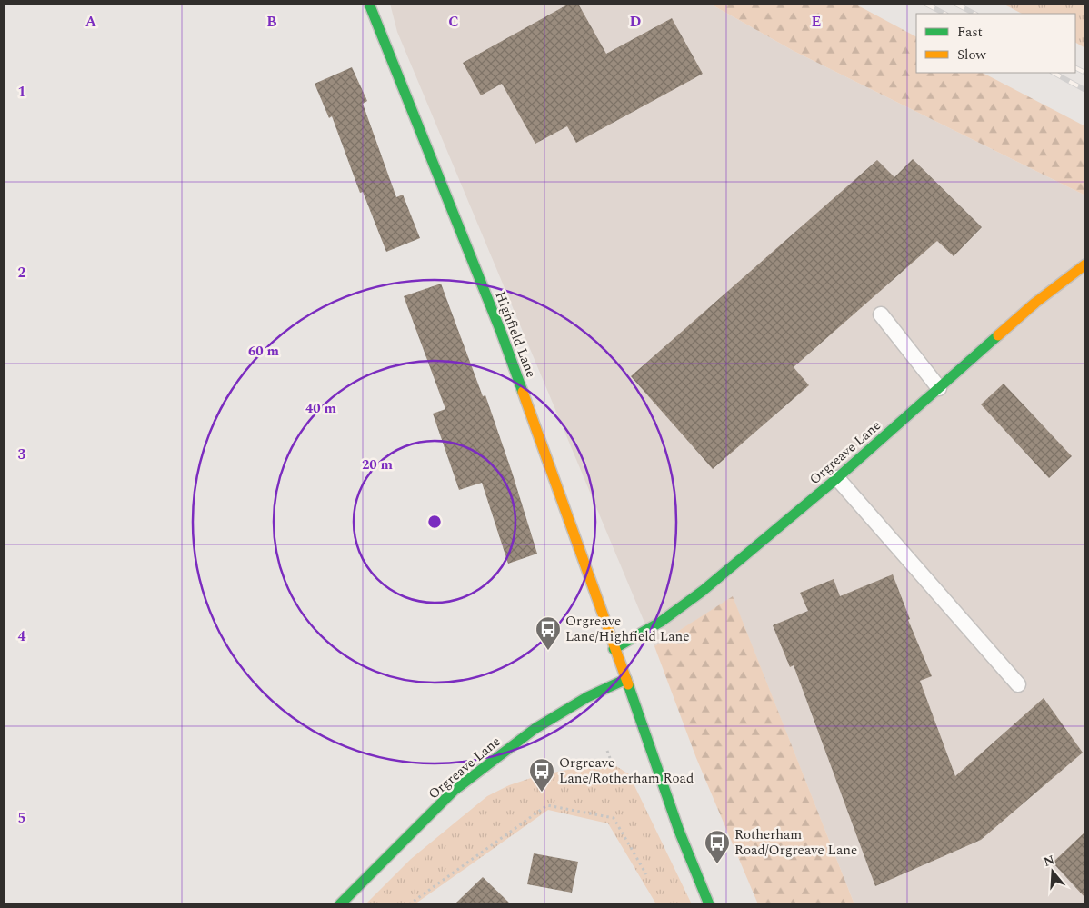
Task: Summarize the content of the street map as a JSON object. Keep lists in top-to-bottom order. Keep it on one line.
{"streets":{"main road":["Highfield Lane","Orgreave Lane"]},"crossings":[["Highfield Lane","Orgreave Lane"]],"places":{"bus stop":["Orgreave Lane/Highfield Lane","Orgreave Lane/Rotherham Road","Rotherham Road/Orgreave Lane"]},"legend":["Fast","Slow"],"north":"top","grid":{"columns":["A","B","C","D","E"],"rows":["1","2","3","4","5"]},"rings":["60 m","40 m","20 m"]}
